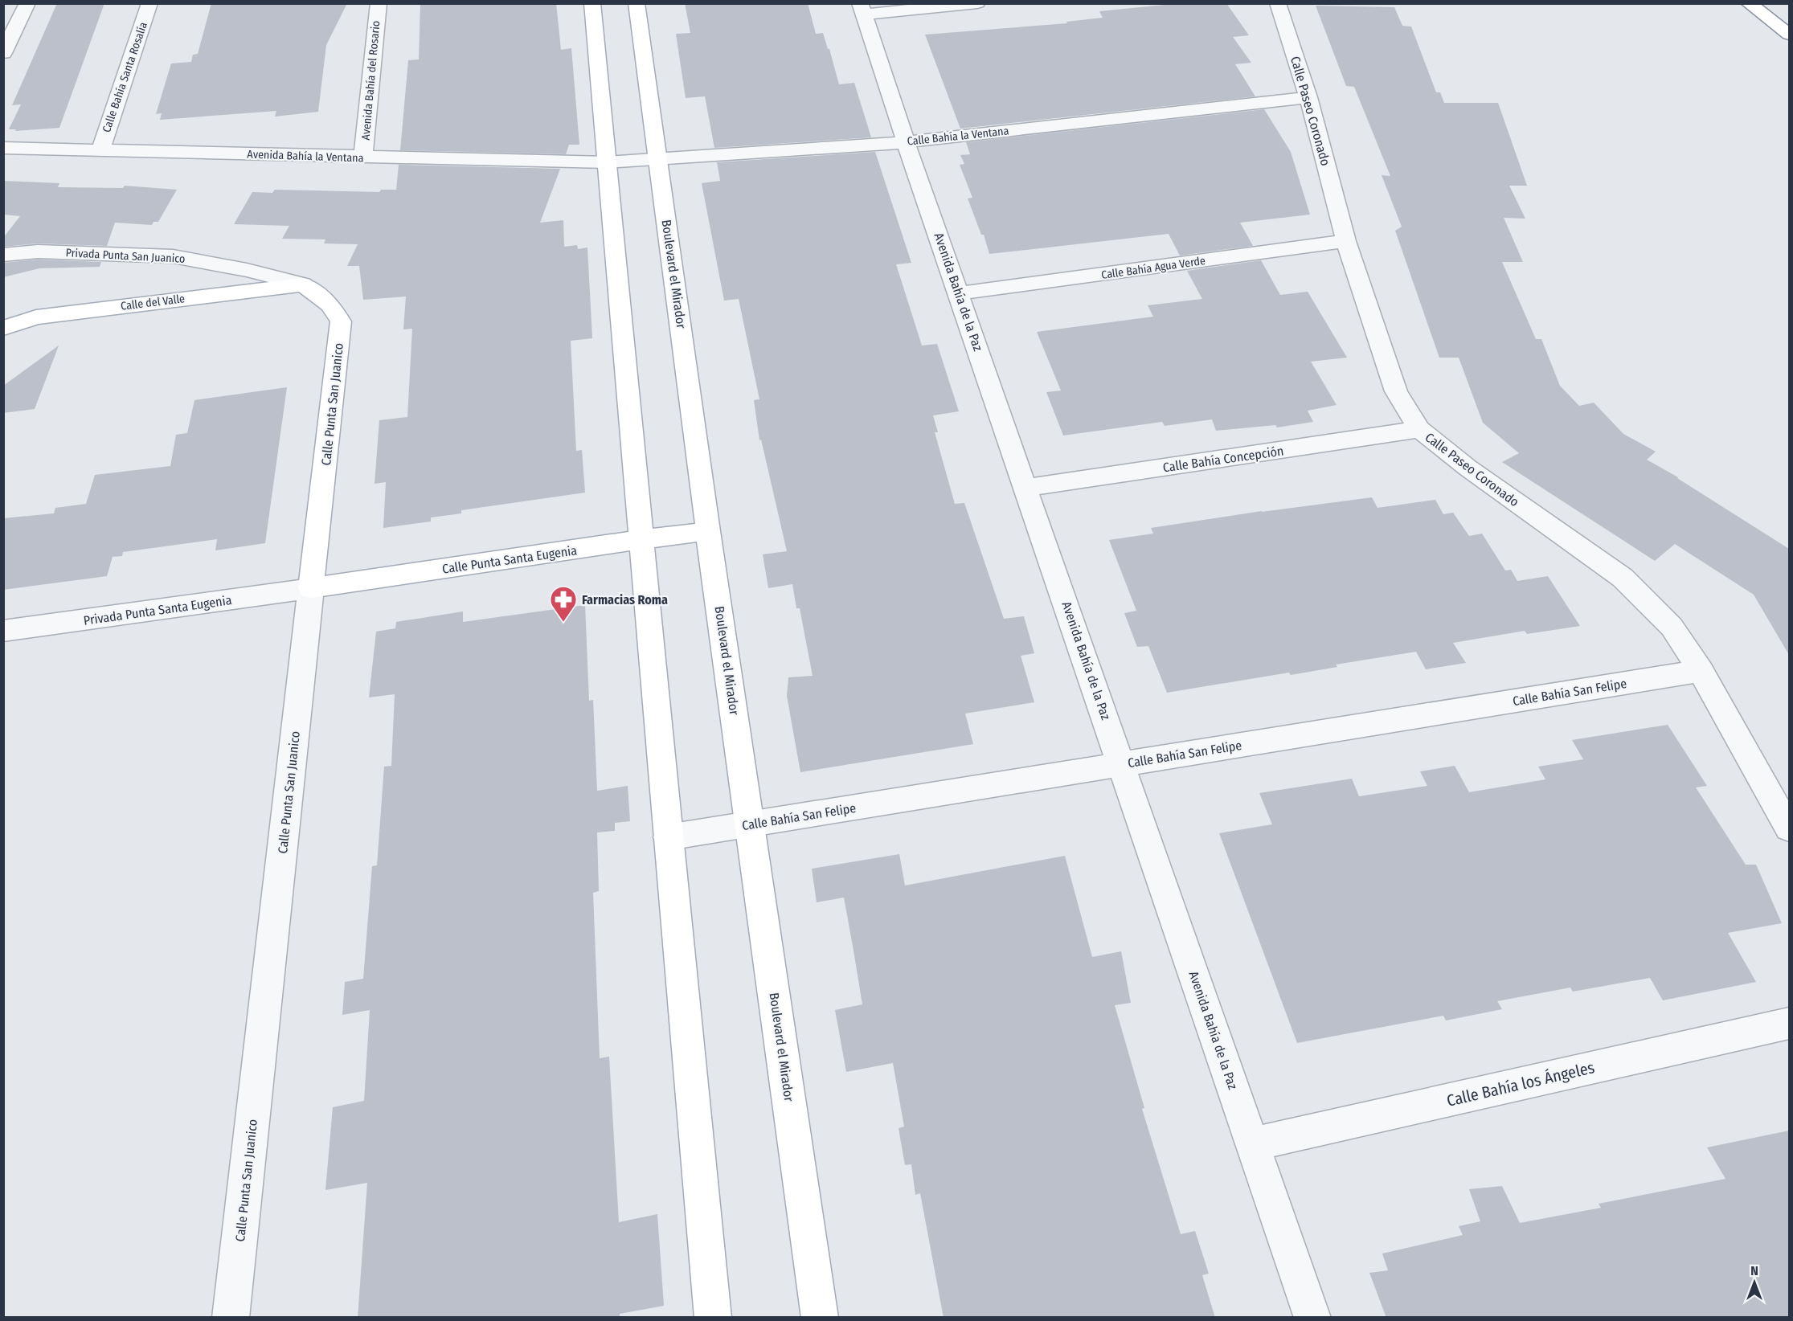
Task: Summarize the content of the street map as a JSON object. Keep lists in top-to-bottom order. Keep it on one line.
{"streets":{"main road":["Boulevard el Mirador","Calle del Valle","Calle Punta San Juanico","Calle Punta Santa Eugenia"],"street":["Calle Bahía Santa Rosalía","Avenida Bahía del Rosario","Calle Paseo Coronado","Calle Bahía la Ventana","Avenida Bahía la Ventana","Privada Punta San Juanico","Calle Bahía Agua Verde","Avenida Bahía de la Paz","Calle Bahía Concepción","Privada Punta Santa Eugenia","Calle Bahía San Felipe","Calle Bahía los Ángeles"]},"crossings":[["Calle Bahía Santa Rosalía","Avenida Bahía la Ventana"],["Avenida Bahía del Rosario","Avenida Bahía la Ventana"],["Calle Paseo Coronado","Calle Bahía la Ventana"],["Calle Paseo Coronado","Calle Bahía Agua Verde"],["Calle Paseo Coronado","Calle Bahía Concepción"],["Calle Paseo Coronado","Calle Bahía San Felipe"],["Calle Bahía la Ventana","Avenida Bahía la Ventana"],["Calle Bahía la Ventana","Boulevard el Mirador"],["Calle Bahía la Ventana","Avenida Bahía de la Paz"],["Privada Punta San Juanico","Calle del Valle"],["Privada Punta San Juanico","Calle Punta San Juanico"],["Calle Bahía Agua Verde","Avenida Bahía de la Paz"],["Boulevard el Mirador","Calle Punta Santa Eugenia"],["Boulevard el Mirador","Calle Bahía San Felipe"],["Avenida Bahía de la Paz","Calle Bahía Concepción"],["Avenida Bahía de la Paz","Calle Bahía San Felipe"],["Avenida Bahía de la Paz","Calle Bahía los Ángeles"],["Calle del Valle","Calle Punta San Juanico"],["Calle Punta San Juanico","Calle Punta Santa Eugenia"],["Calle Punta San Juanico","Privada Punta Santa Eugenia"],["Calle Punta Santa Eugenia","Privada Punta Santa Eugenia"]],"places":{"pharmacy":["Farmacias Roma"]},"north":"top"}
